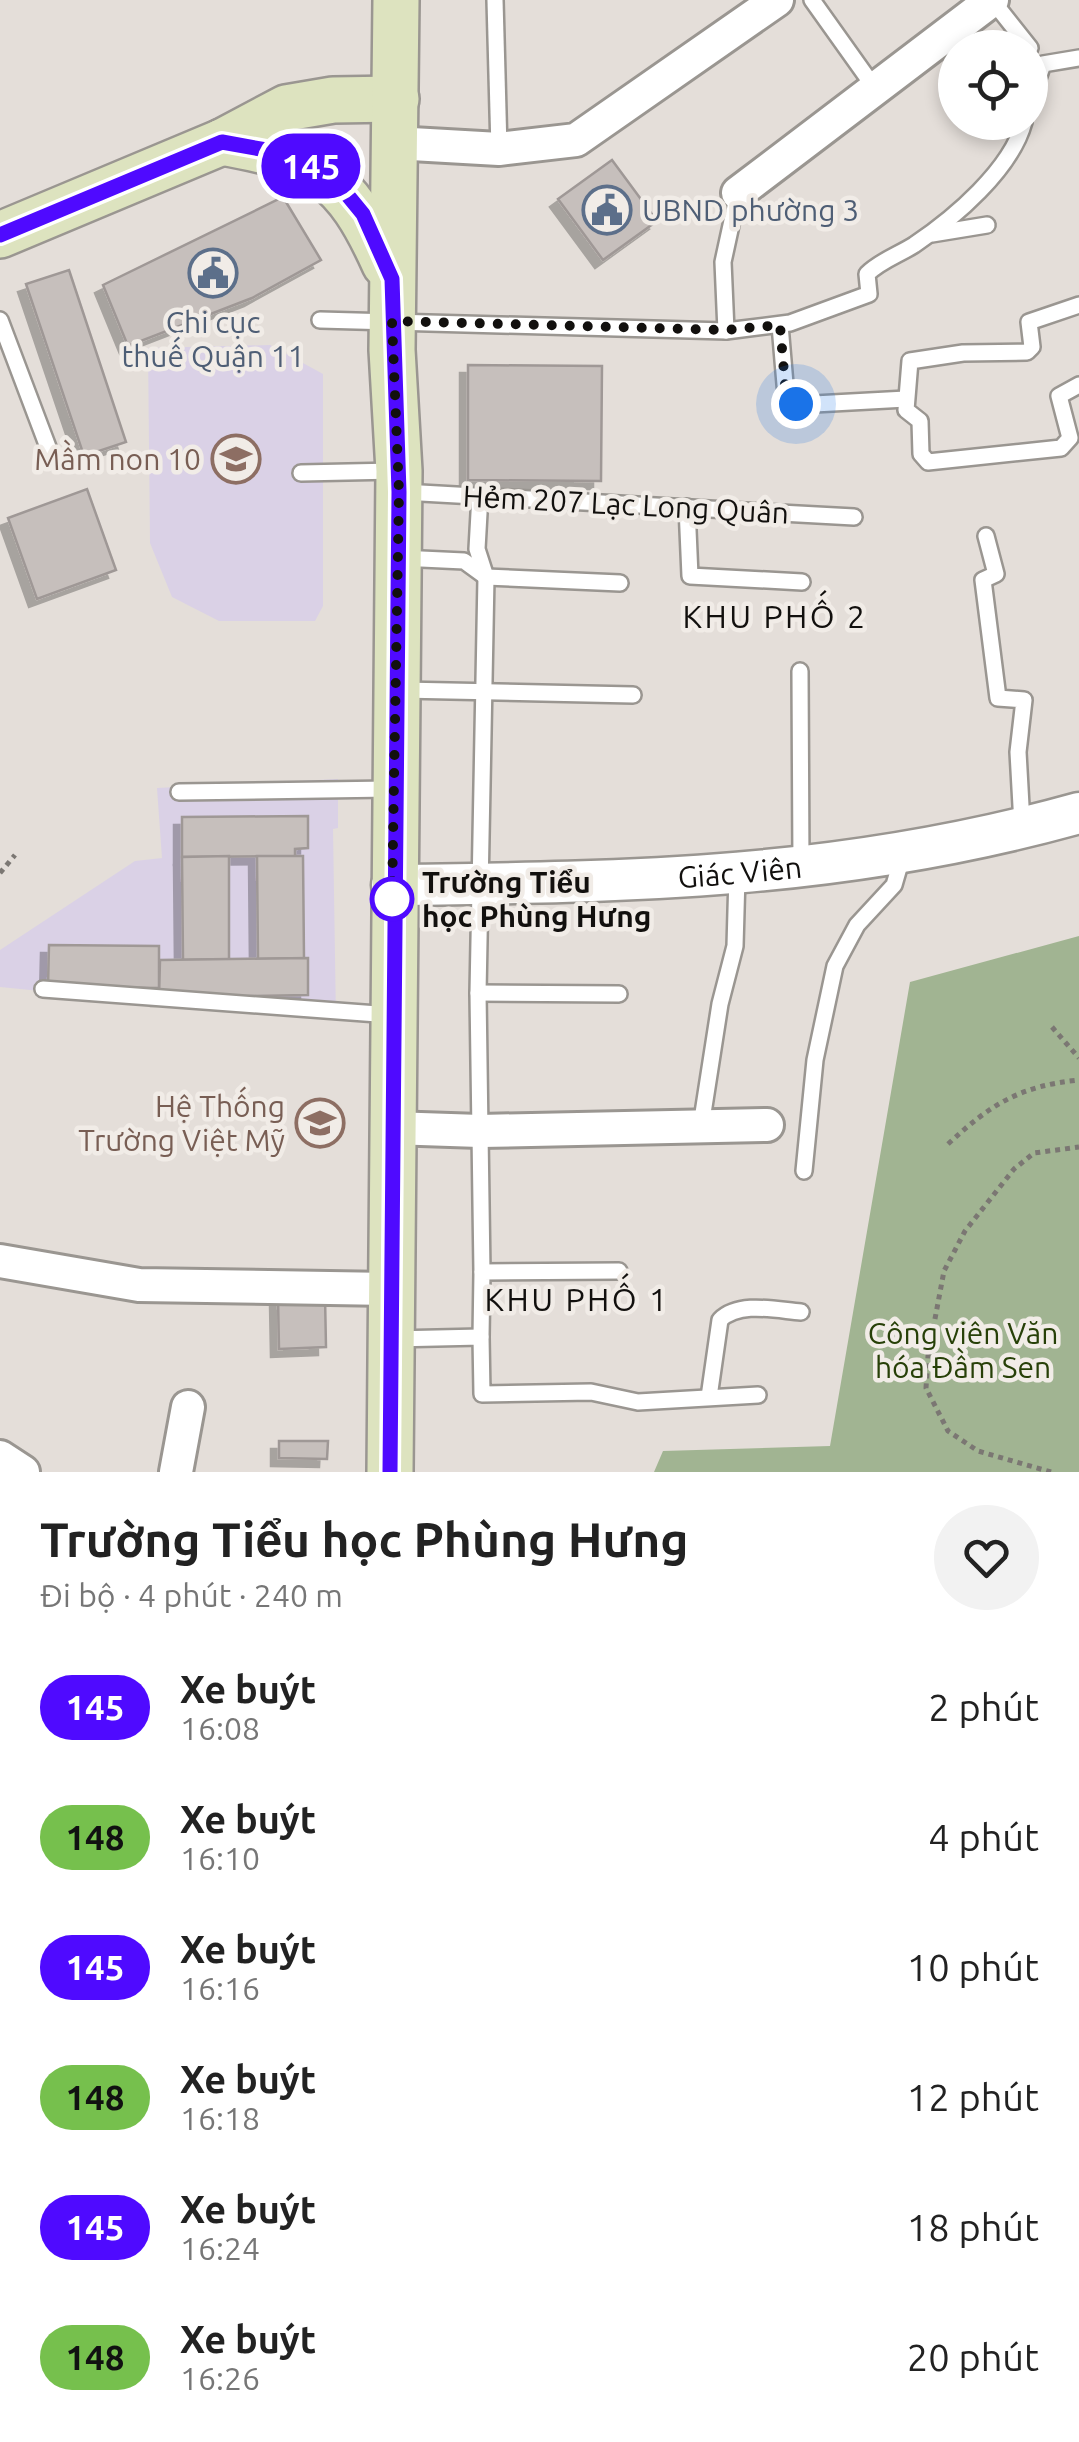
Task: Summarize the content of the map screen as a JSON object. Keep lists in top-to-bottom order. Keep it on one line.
{"streets":{"street":["Giác Viên"],"lane":["Hẻm 207 Lạc Long Quân"]},"districts":["KHU PHỐ 2","KHU PHỐ 1"],"parks":["Công viên Văn hóa Đầm Sen"],"places":{"public building":["UBND phường 3","Chi cục thuế Quận 11"],"school or university":["Mầm non 10","Hệ Thống Trường Việt Mỹ"],"other":["Trường Tiểu học Phùng Hưng"]},"lines":["bus line 145"],"page":{"on_map":"145","heading":["Trường Tiểu học Phùng Hưng","Đi bộ · 4 phút · 240 m"],"list":[{"mark":"145","name":"Xe buýt","note":"16:08","value":"2 phút"},{"mark":"148","name":"Xe buýt","note":"16:10","value":"4 phút"},{"mark":"145","name":"Xe buýt","note":"16:16","value":"10 phút"},{"mark":"148","name":"Xe buýt","note":"16:18","value":"12 phút"},{"mark":"145","name":"Xe buýt","note":"16:24","value":"18 phút"},{"mark":"148","name":"Xe buýt","note":"16:26","value":"20 phút"}]}}
